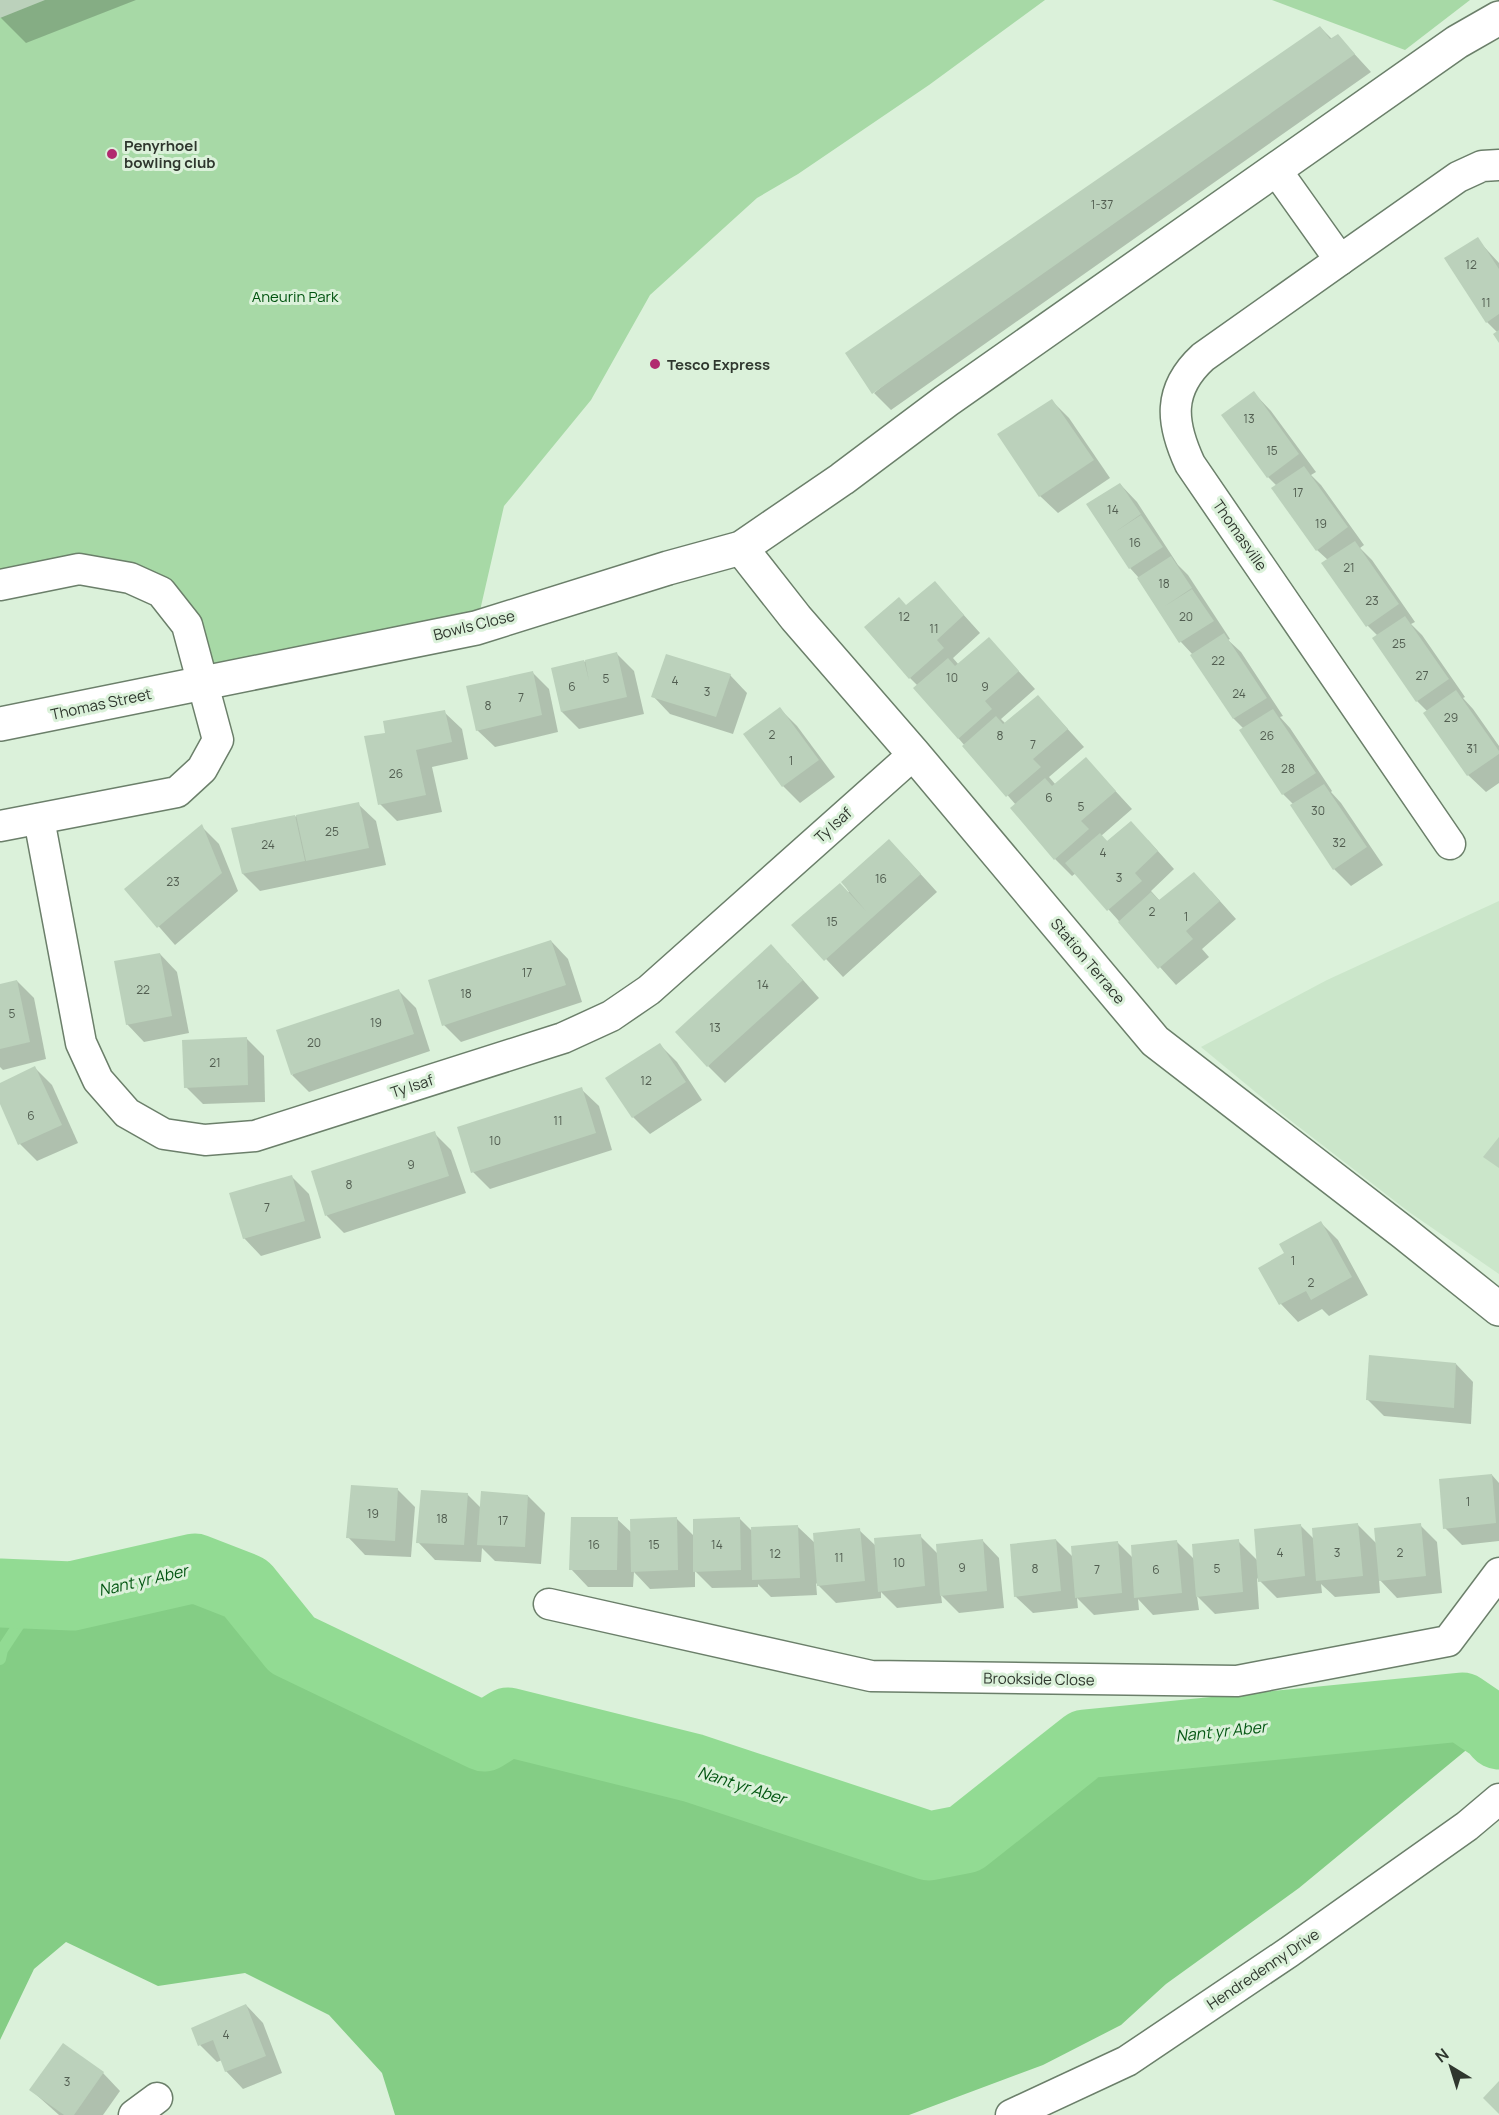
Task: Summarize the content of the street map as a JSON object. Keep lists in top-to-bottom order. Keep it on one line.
{"streets":{"main road":["Bowls Close","Thomas Street","Station Terrace"],"street":["Thomasville","Ty Isaf","Brookside Close","Hendredenny Drive"]},"crossings":[["Bowls Close","Thomas Street"],["Bowls Close","Station Terrace"],["Ty Isaf","Station Terrace"]],"water":["Nant yr Aber"],"parks":["Aneurin Park"],"places":["Penyrhoel bowling club","Tesco Express"],"house_numbers":["1-37","12","11","13","15","17","14","19","16","21","18","23","12","20","11","25","22","27","10","5","4","6","9","3","24","7","8","29","2","8","26","7","31","1","28","26","6","5","30","25","32","24","4","3","16","23","2","1","15","17","14","22","18","5","19","13","20","21","12","6","11","10","9","8","7","1","2","1","19","18","17","16","15","14","4","3","2","12","11","10","9","8","5","7","6","4","3"],"north":"top left"}
